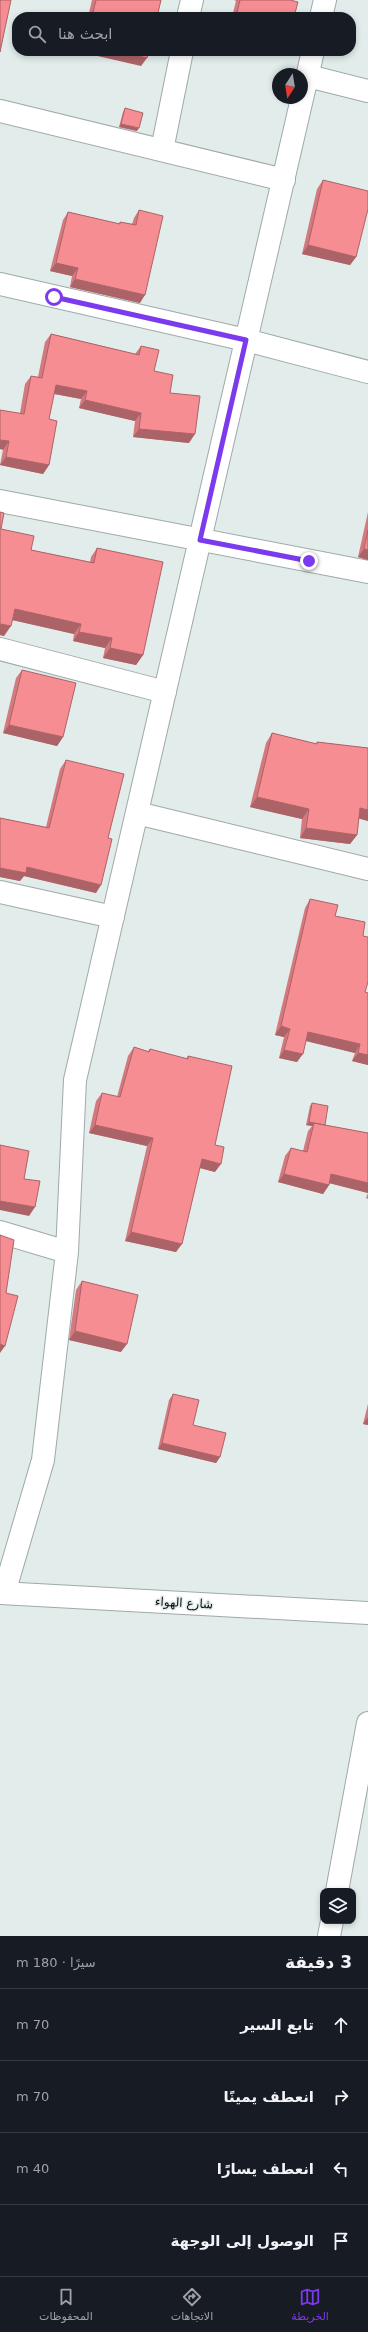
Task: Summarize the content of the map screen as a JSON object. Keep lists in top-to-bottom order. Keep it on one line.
{"streets":{"street":["شارع الهواء"]},"north":"bottom","page":{"search":"ابحث هنا","heading":["3 دقيقة","سيرًا · 180 m"],"list":[["تابع السير","70 m"],["انعطف يمينًا","70 m"],["انعطف يسارًا","40 m"],"الوصول إلى الوجهة"],"nav":["الخريطة","الاتجاهات","المحفوظات"]}}
